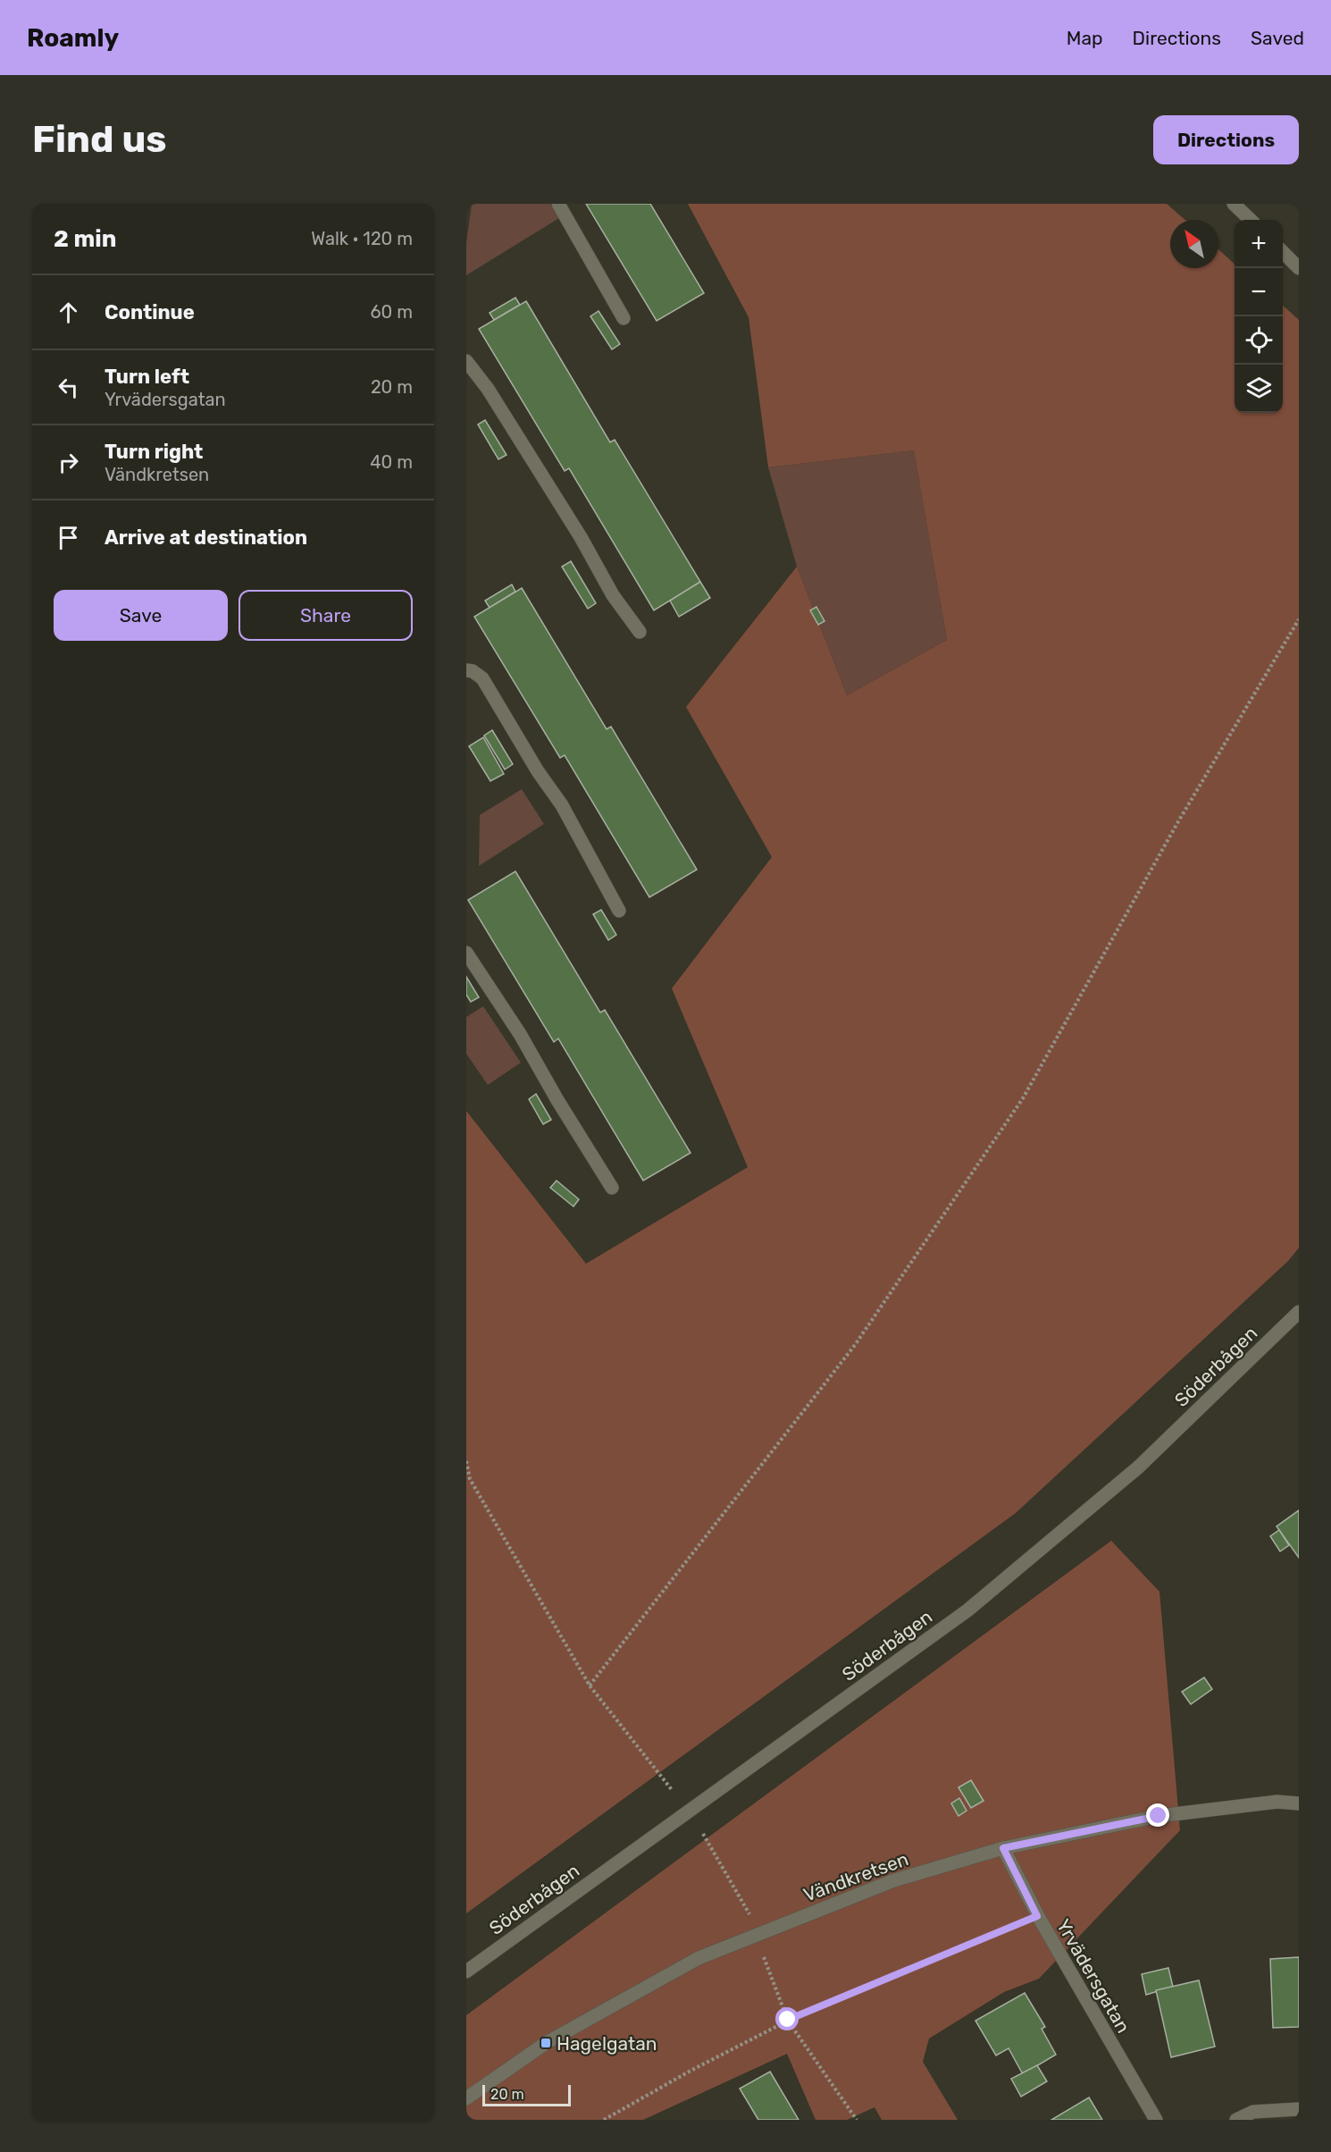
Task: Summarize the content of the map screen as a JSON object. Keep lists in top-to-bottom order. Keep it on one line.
{"streets":{"street":["Söderbågen","Vändkretsen","Yrvädersgatan"]},"crossings":[["Vändkretsen","Yrvädersgatan"]],"places":{"transit":["Hagelgatan"]},"scale_bar":"20 m","north":"top left","page":{"header":"Roamly","nav":["Map","Directions","Saved"],"buttons":["Directions",["Save","Share"]],"title":"Find us","heading":["2 min","Walk · 120 m"],"map_buttons":["+","−"],"list":[["Continue","60 m"],["Turn left","Yrvädersgatan","20 m"],["Turn right","Vändkretsen","40 m"],"Arrive at destination"],"scale":"20 m"}}
